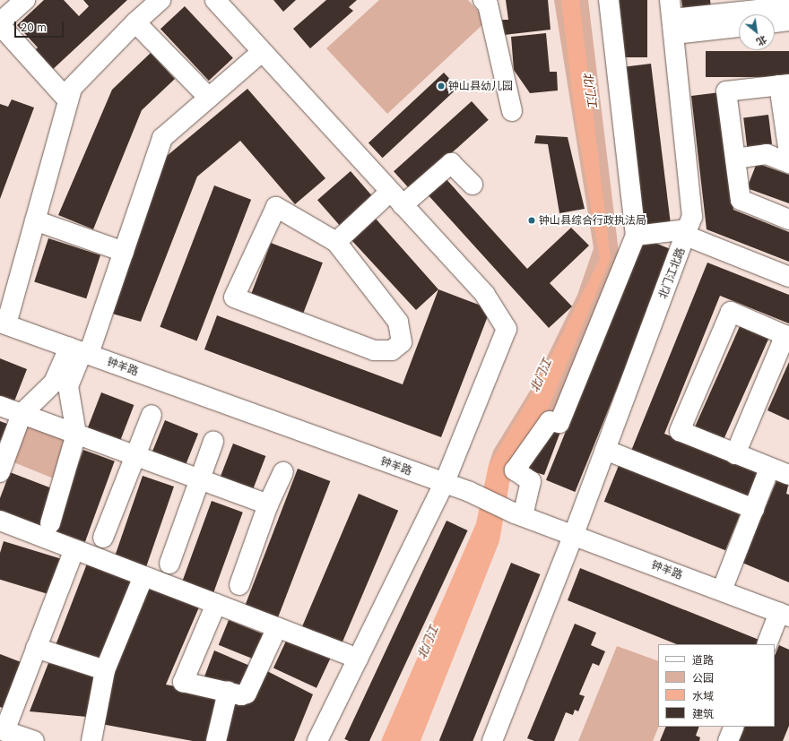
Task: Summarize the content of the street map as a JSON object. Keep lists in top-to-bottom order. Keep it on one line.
{"streets":{"street":["北门江北路","钟羊路"]},"crossings":[["北门江北路","钟羊路"]],"water":["北门江"],"places":["钟山县幼儿园","钟山县综合行政执法局"],"legend":["道路","公园","水域","建筑"],"scale_bar":"20 m","north":"bottom right"}
